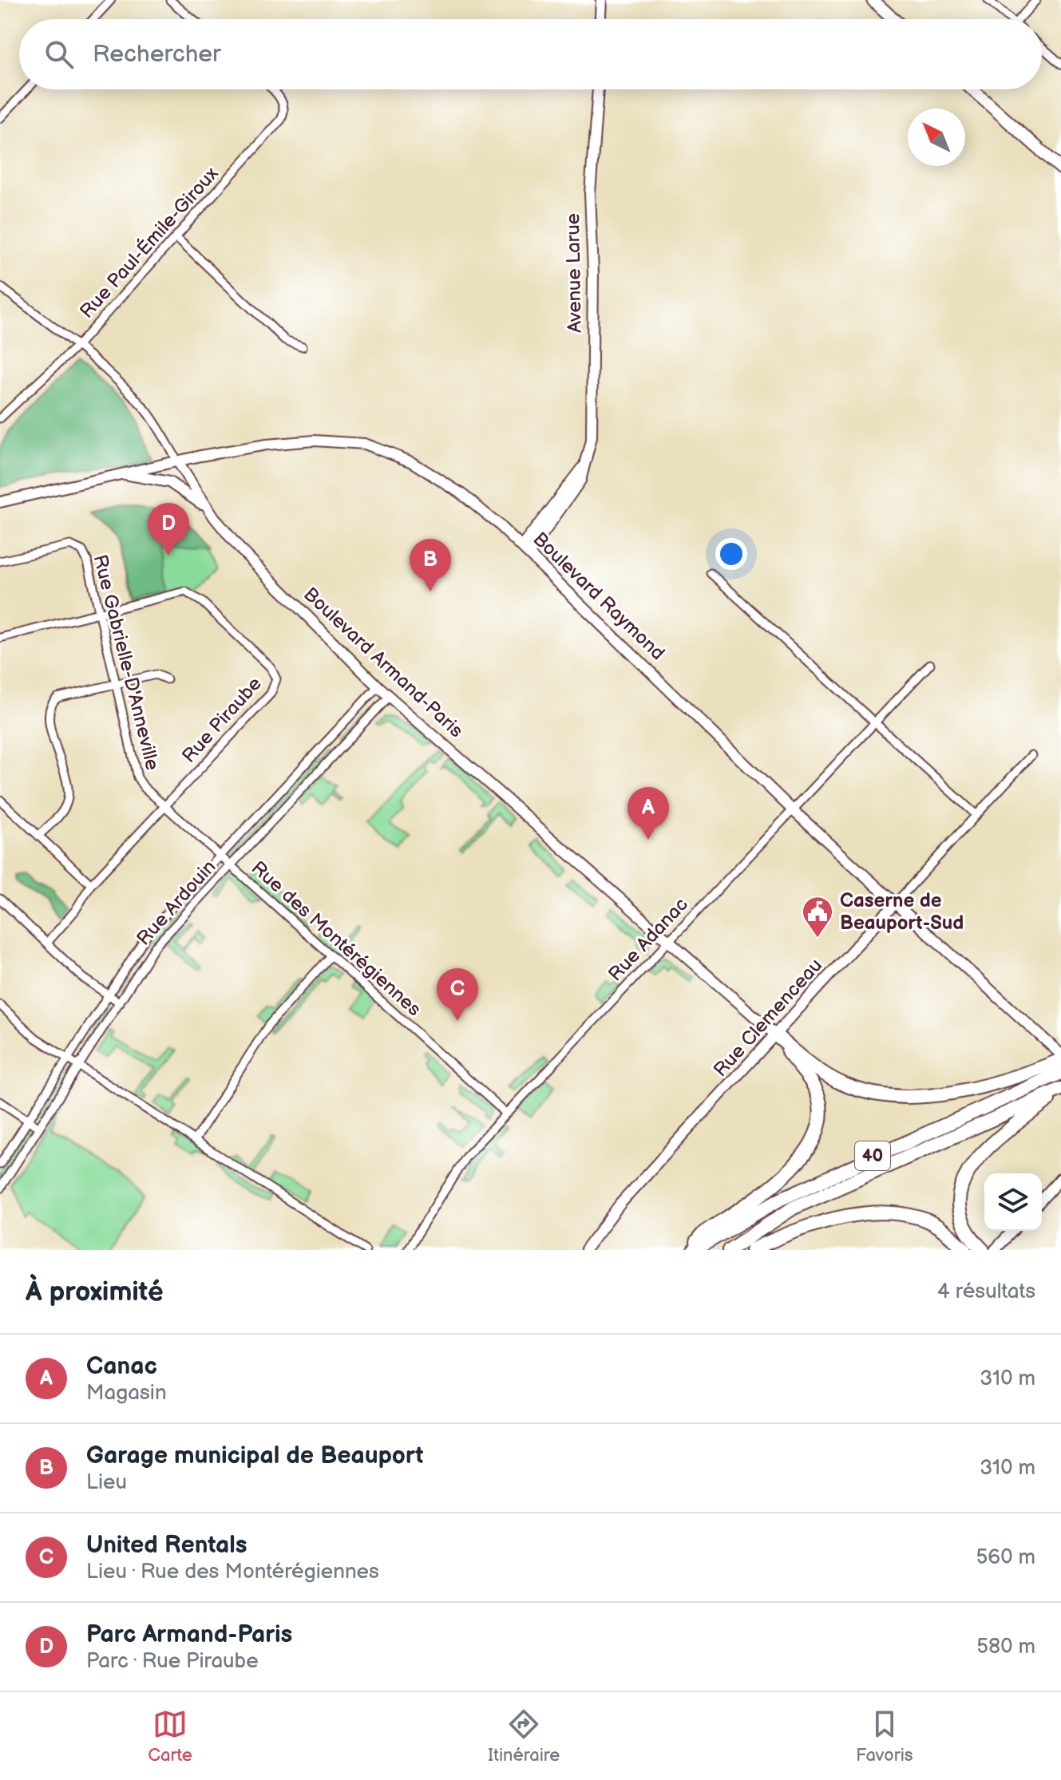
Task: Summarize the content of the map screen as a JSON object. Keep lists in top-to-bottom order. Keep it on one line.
{"streets":{"highway":["40"],"street":["Rue Paul-Émile-Giroux","Avenue Larue","Boulevard Raymond","Rue Gabrielle-D'Anneville","Boulevard Armand-Paris","Rue Piraube","Rue Ardouin","Rue des Montérégiennes","Rue Adanac","Rue Clemenceau"]},"crossings":[["Rue Paul-Émile-Giroux","Boulevard Armand-Paris"],["Avenue Larue","Boulevard Raymond"],["Boulevard Raymond","Boulevard Armand-Paris"],["Boulevard Raymond","Rue Adanac"],["Boulevard Raymond","Rue Clemenceau"],["Boulevard Raymond","40"],["Rue Gabrielle-D'Anneville","Rue Piraube"],["Rue Gabrielle-D'Anneville","Rue Ardouin"],["Rue Gabrielle-D'Anneville","Rue des Montérégiennes"],["Boulevard Armand-Paris","Rue Ardouin"],["Boulevard Armand-Paris","Rue Adanac"],["Boulevard Armand-Paris","Rue Clemenceau"],["Rue Ardouin","Rue des Montérégiennes"],["Rue des Montérégiennes","Rue Adanac"]],"places":{"public building":["Caserne de Beauport-Sud"]},"north":"top left","page":{"search":"Rechercher","pins":["D","B","A","C"],"heading":["À proximité","4 résultats"],"list":[{"mark":"A","name":"Canac","note":"Magasin","value":"310 m"},{"mark":"B","name":"Garage municipal de Beauport","note":"Lieu","value":"310 m"},{"mark":"C","name":"United Rentals","note":"Lieu · Rue des Montérégiennes","value":"560 m"},{"mark":"D","name":"Parc Armand-Paris","note":"Parc · Rue Piraube","value":"580 m"}],"nav":["Carte","Itinéraire","Favoris"]}}
